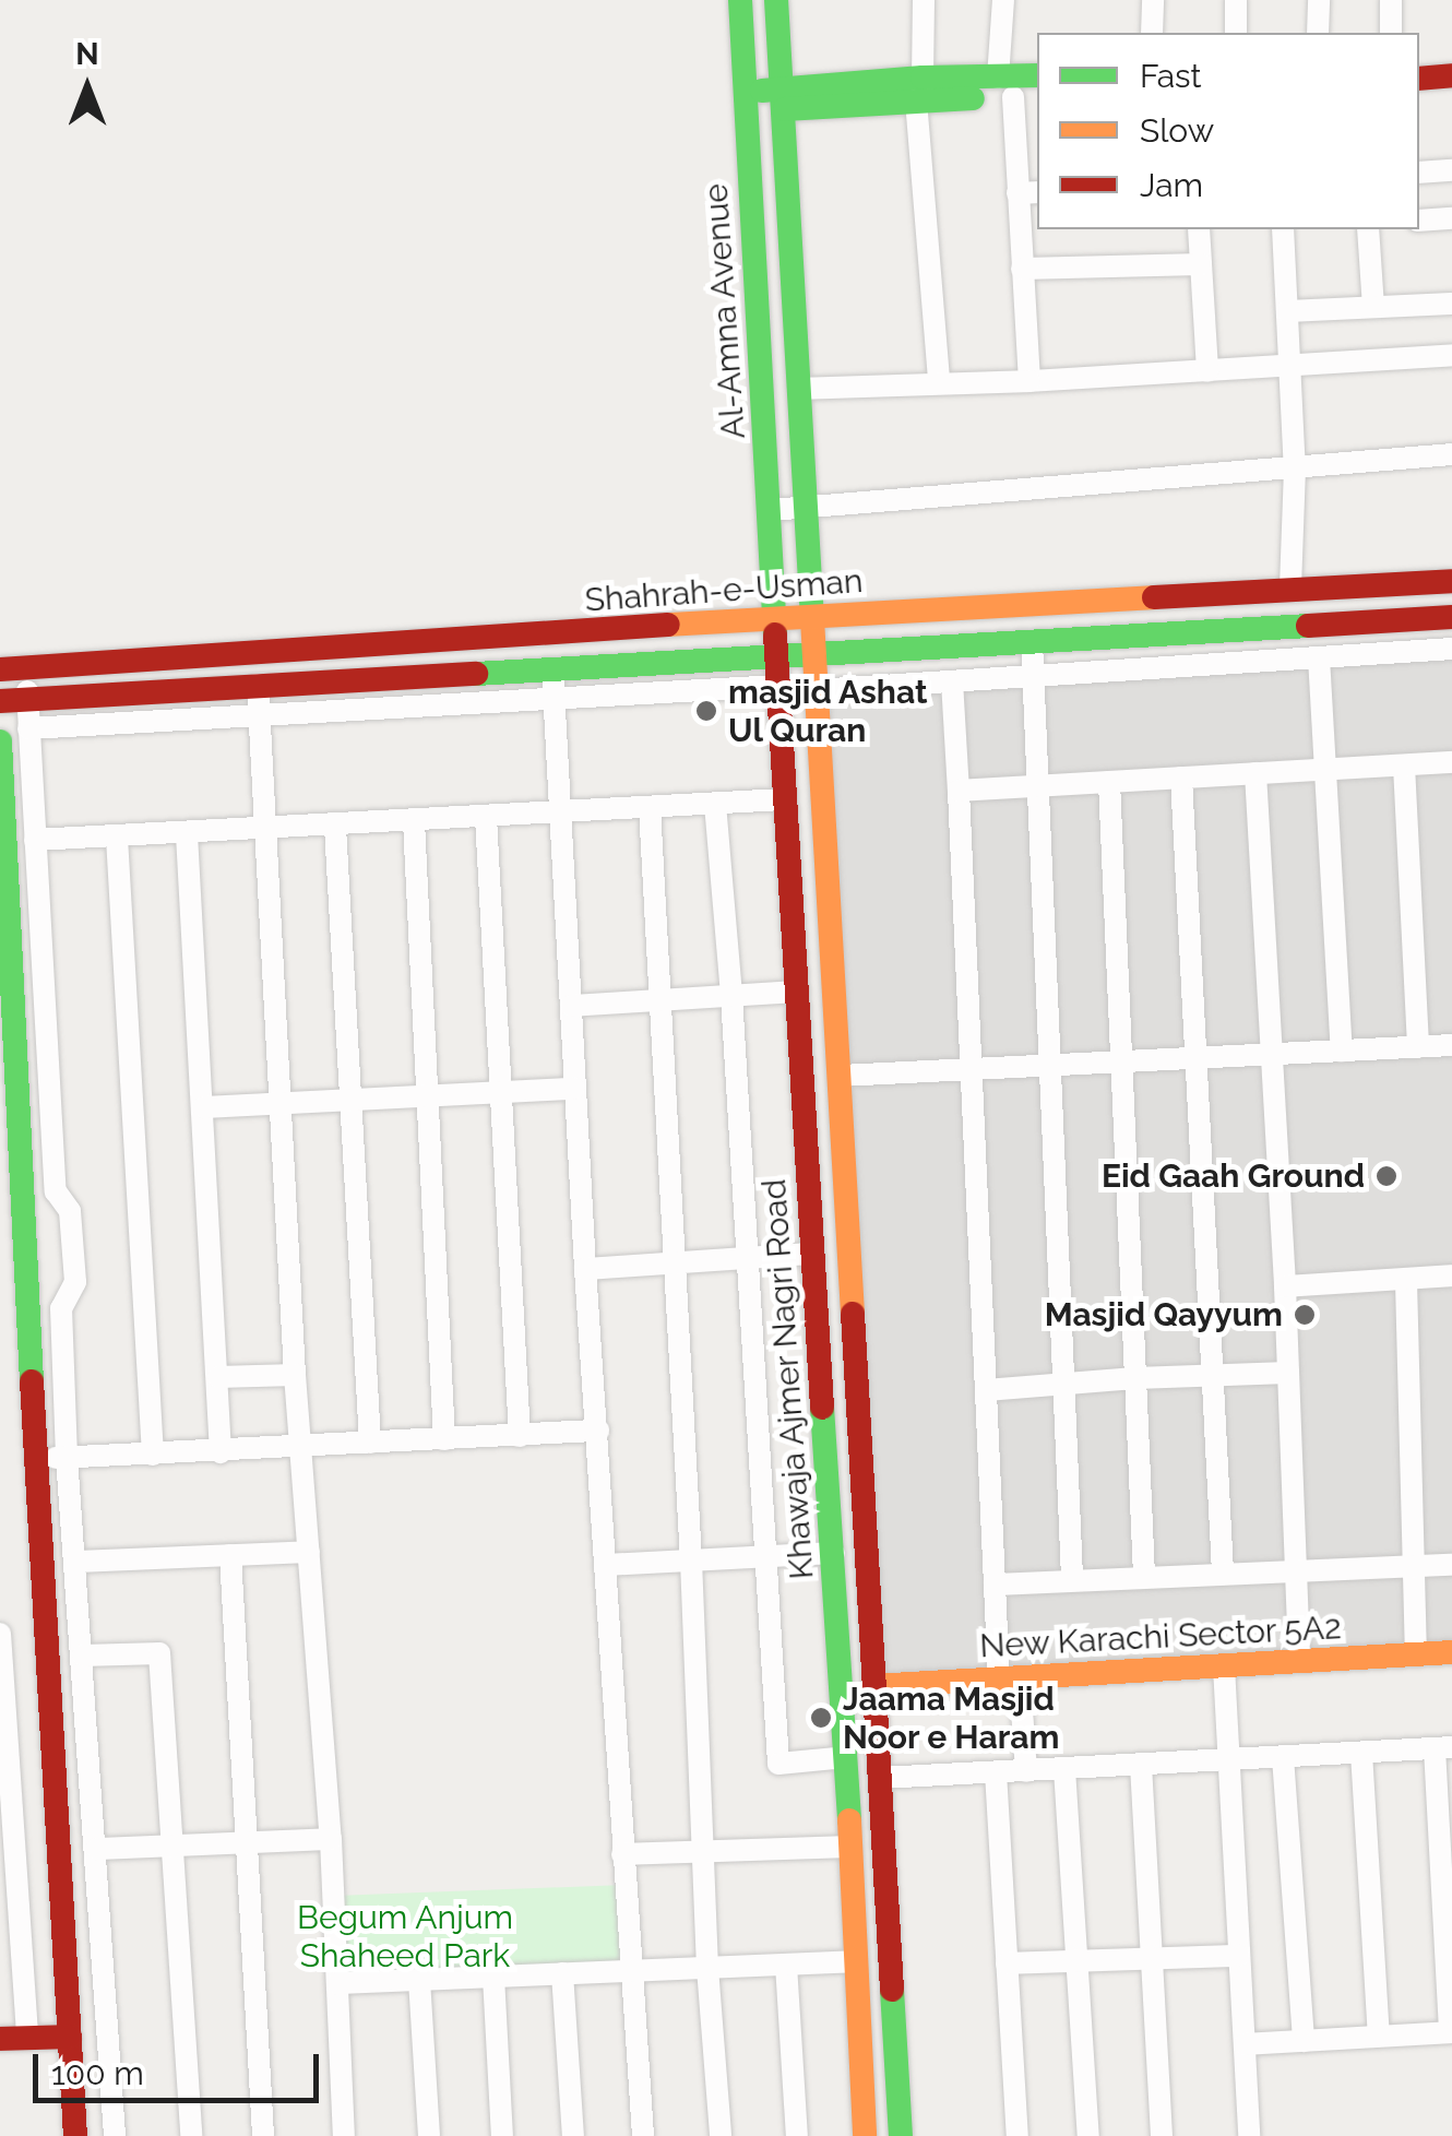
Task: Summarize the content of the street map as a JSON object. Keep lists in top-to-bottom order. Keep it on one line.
{"streets":{"main road":["Al-Amna Avenue","Shahrah-e-Usman","Khawaja Ajmer Nagri Road","New Karachi Sector 5A2"]},"crossings":[["Al-Amna Avenue","Shahrah-e-Usman"],["Al-Amna Avenue","Khawaja Ajmer Nagri Road"],["Shahrah-e-Usman","Khawaja Ajmer Nagri Road"],["Khawaja Ajmer Nagri Road","New Karachi Sector 5A2"]],"parks":["Begum Anjum Shaheed Park"],"places":["masjid Ashat Ul Quran","Eid Gaah Ground","Masjid Qayyum","Jaama Masjid Noor e Haram"],"legend":["Fast","Slow","Jam"],"scale_bar":"100 m","north":"top"}
